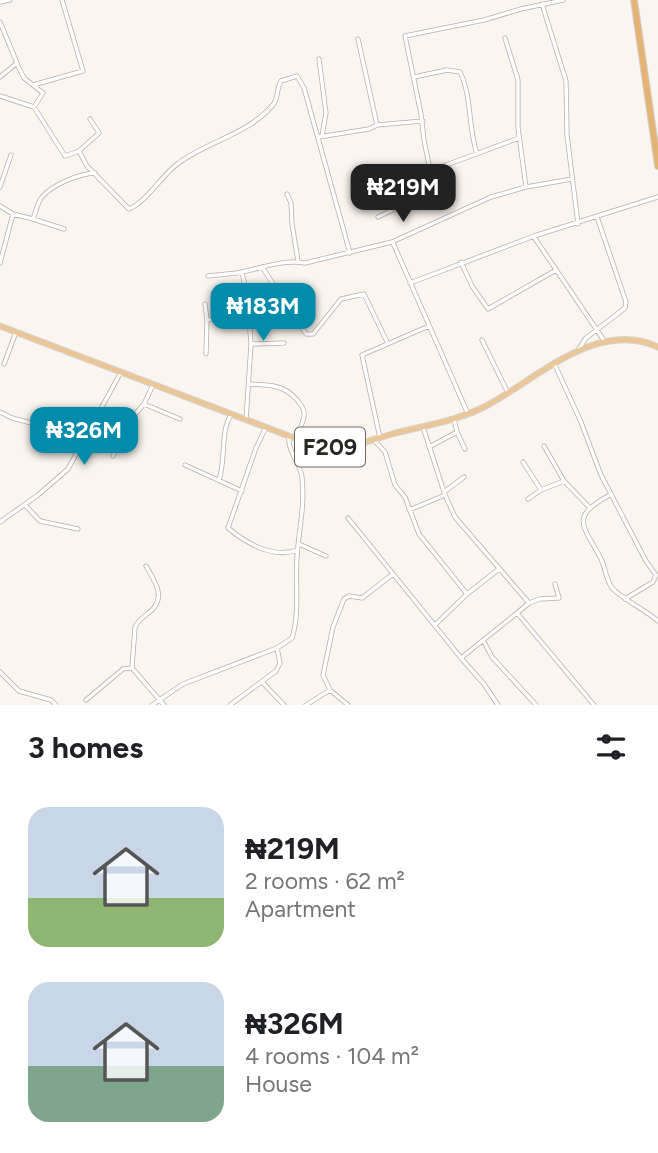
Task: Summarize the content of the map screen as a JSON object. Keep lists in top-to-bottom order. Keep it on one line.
{"streets":{"main road":["F209"]},"page":{"price":["₦219M","₦183M","₦326M"],"heading":"3 homes","list":[{"name":"₦219M","note":"2 rooms · 62 m² · Apartment"},{"name":"₦326M","note":"4 rooms · 104 m² · House"}]}}
